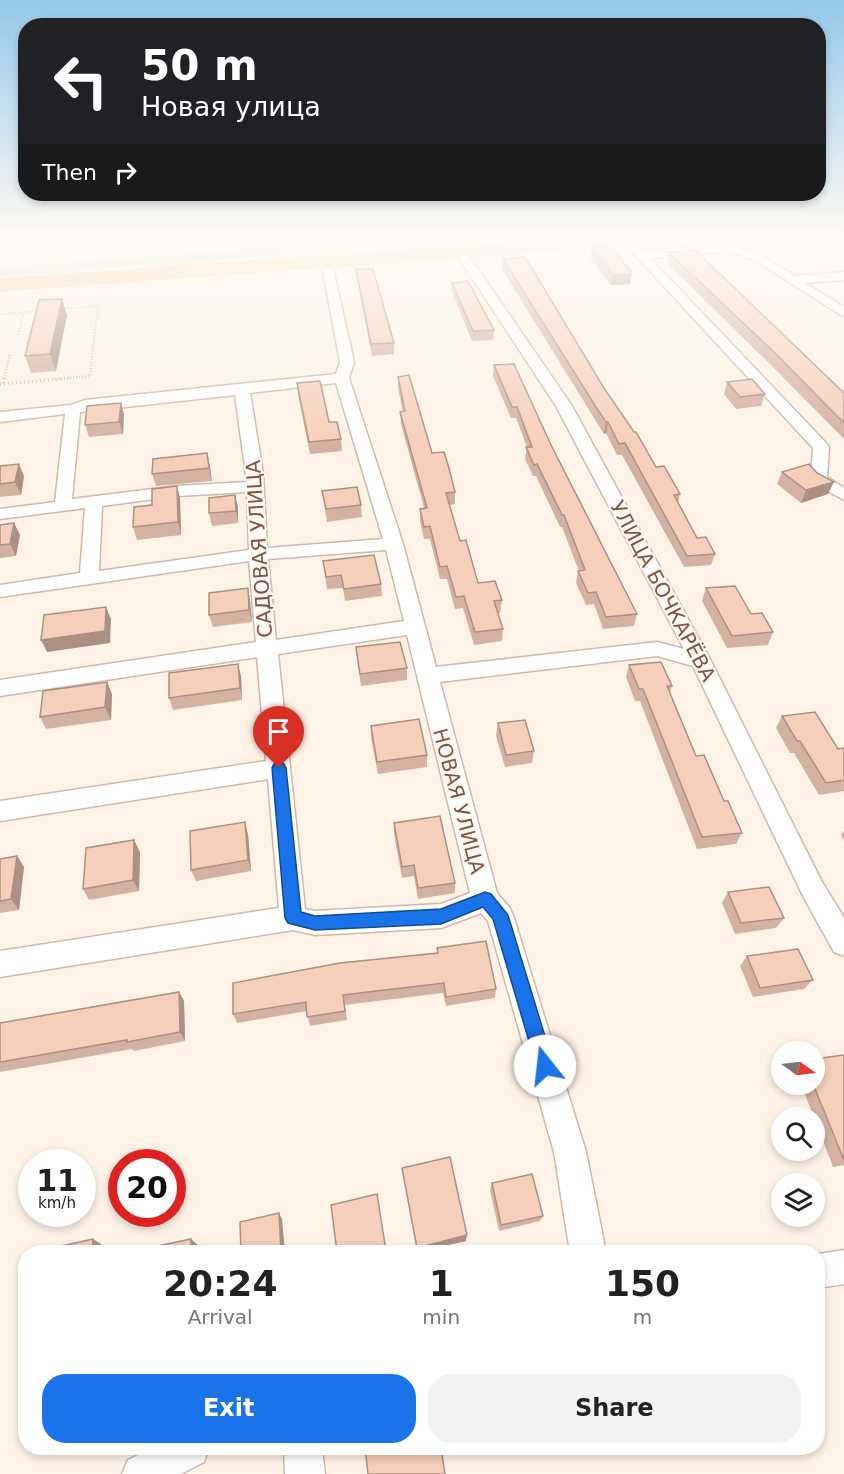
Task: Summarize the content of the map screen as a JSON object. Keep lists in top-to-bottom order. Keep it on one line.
{"streets":{"street":["САДОВАЯ УЛИЦА","УЛИЦА БОЧКАРЁВА","НОВАЯ УЛИЦА"]},"north":"right","page":{"turn":["50 m","Новая улица"],"then":"Then","speed":"11 km/h","limit":"20","eta":["20:24","Arrival","1","min","150","m"],"buttons":["Exit","Share"]}}
